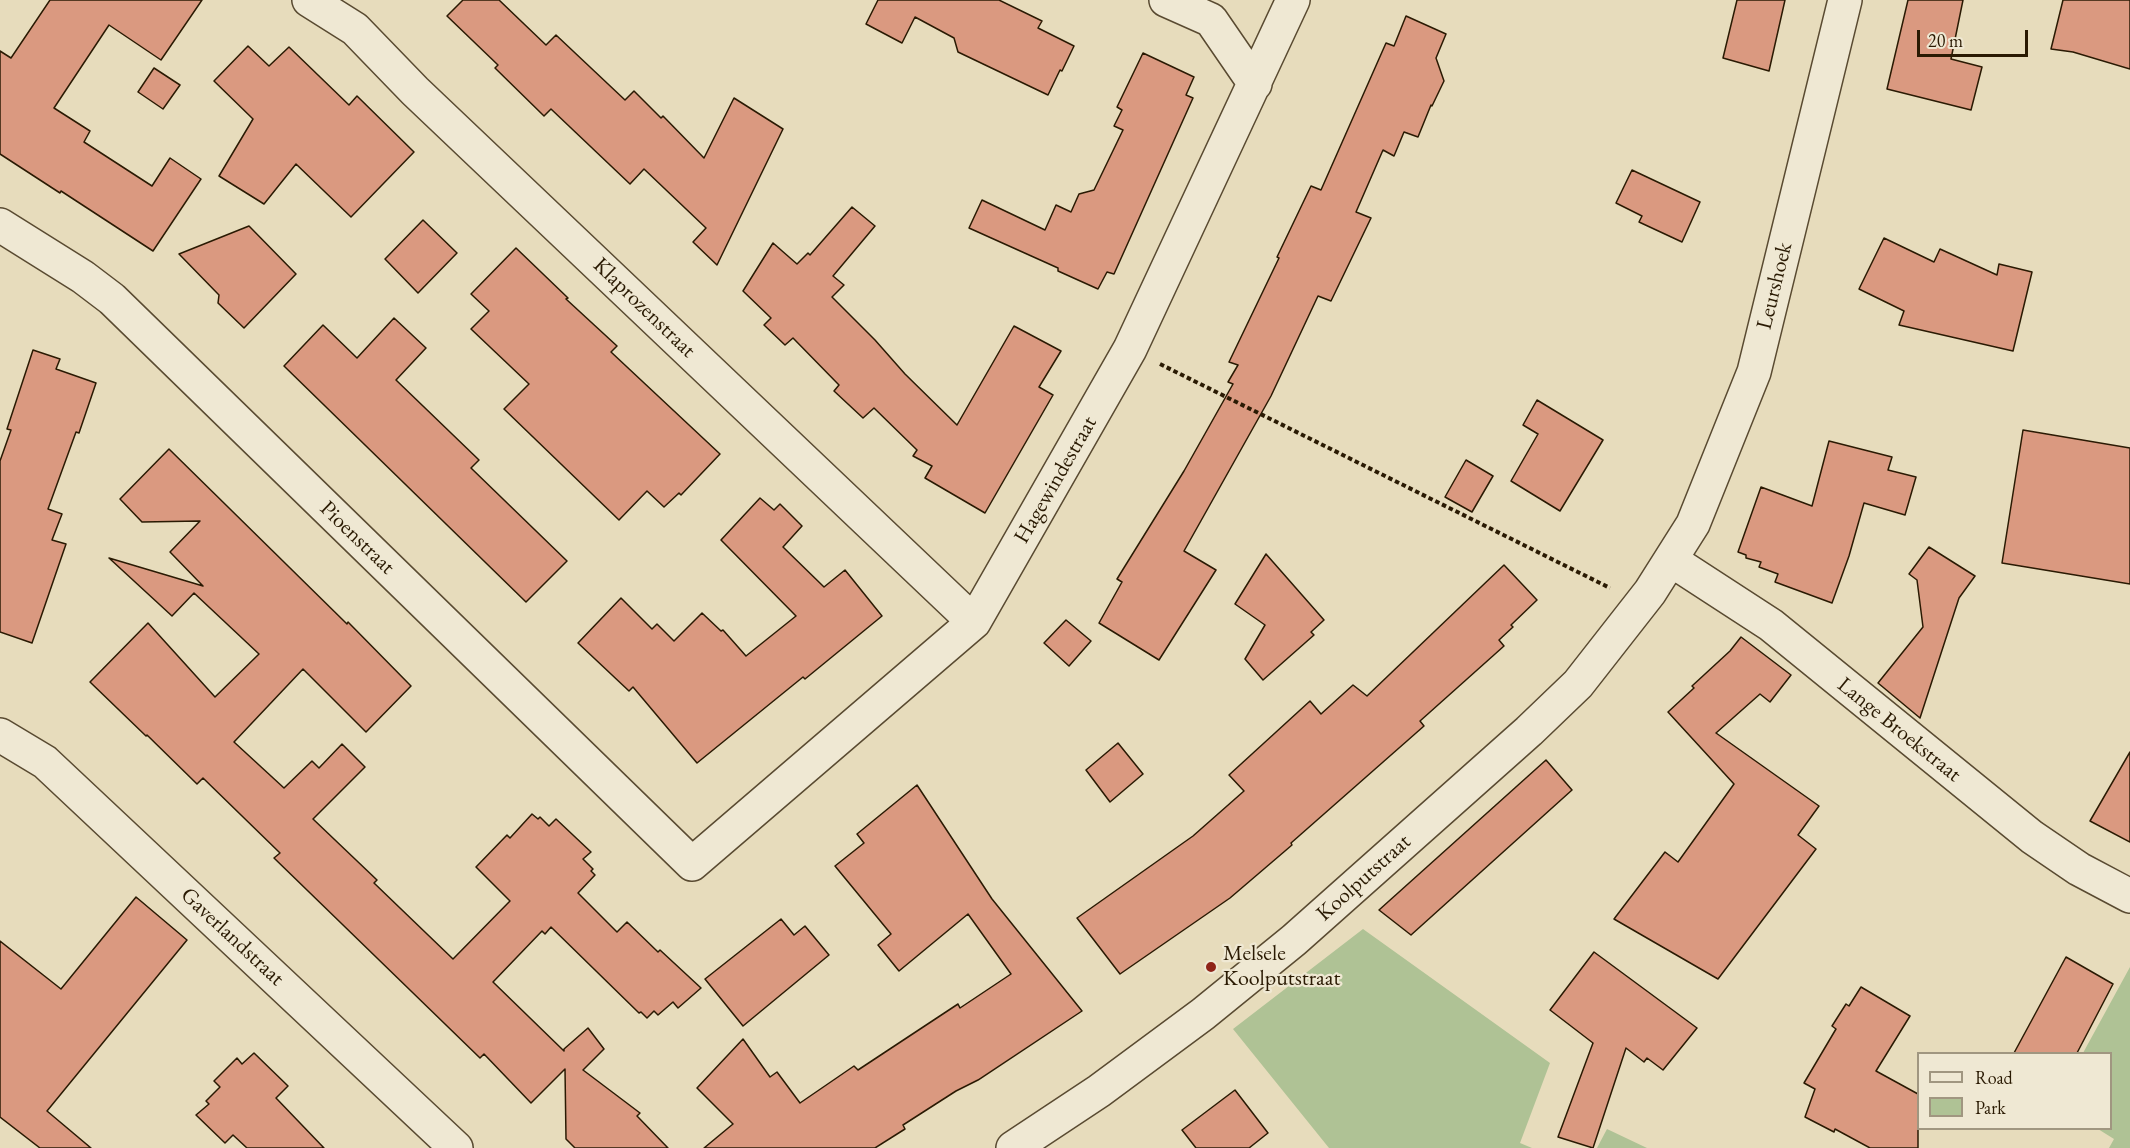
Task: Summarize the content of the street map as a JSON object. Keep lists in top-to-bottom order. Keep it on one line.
{"streets":{"street":["Leurshoek","Klaprozenstraat","Hagewindestraat","Pioenstraat","Lange Broekstraat","Koolputstraat","Gaverlandstraat"]},"crossings":[["Leurshoek","Lange Broekstraat"],["Leurshoek","Koolputstraat"],["Klaprozenstraat","Hagewindestraat"],["Hagewindestraat","Pioenstraat"],["Lange Broekstraat","Koolputstraat"]],"places":["Melsele Koolputstraat"],"legend":["Road","Park"],"scale_bar":"20 m"}
